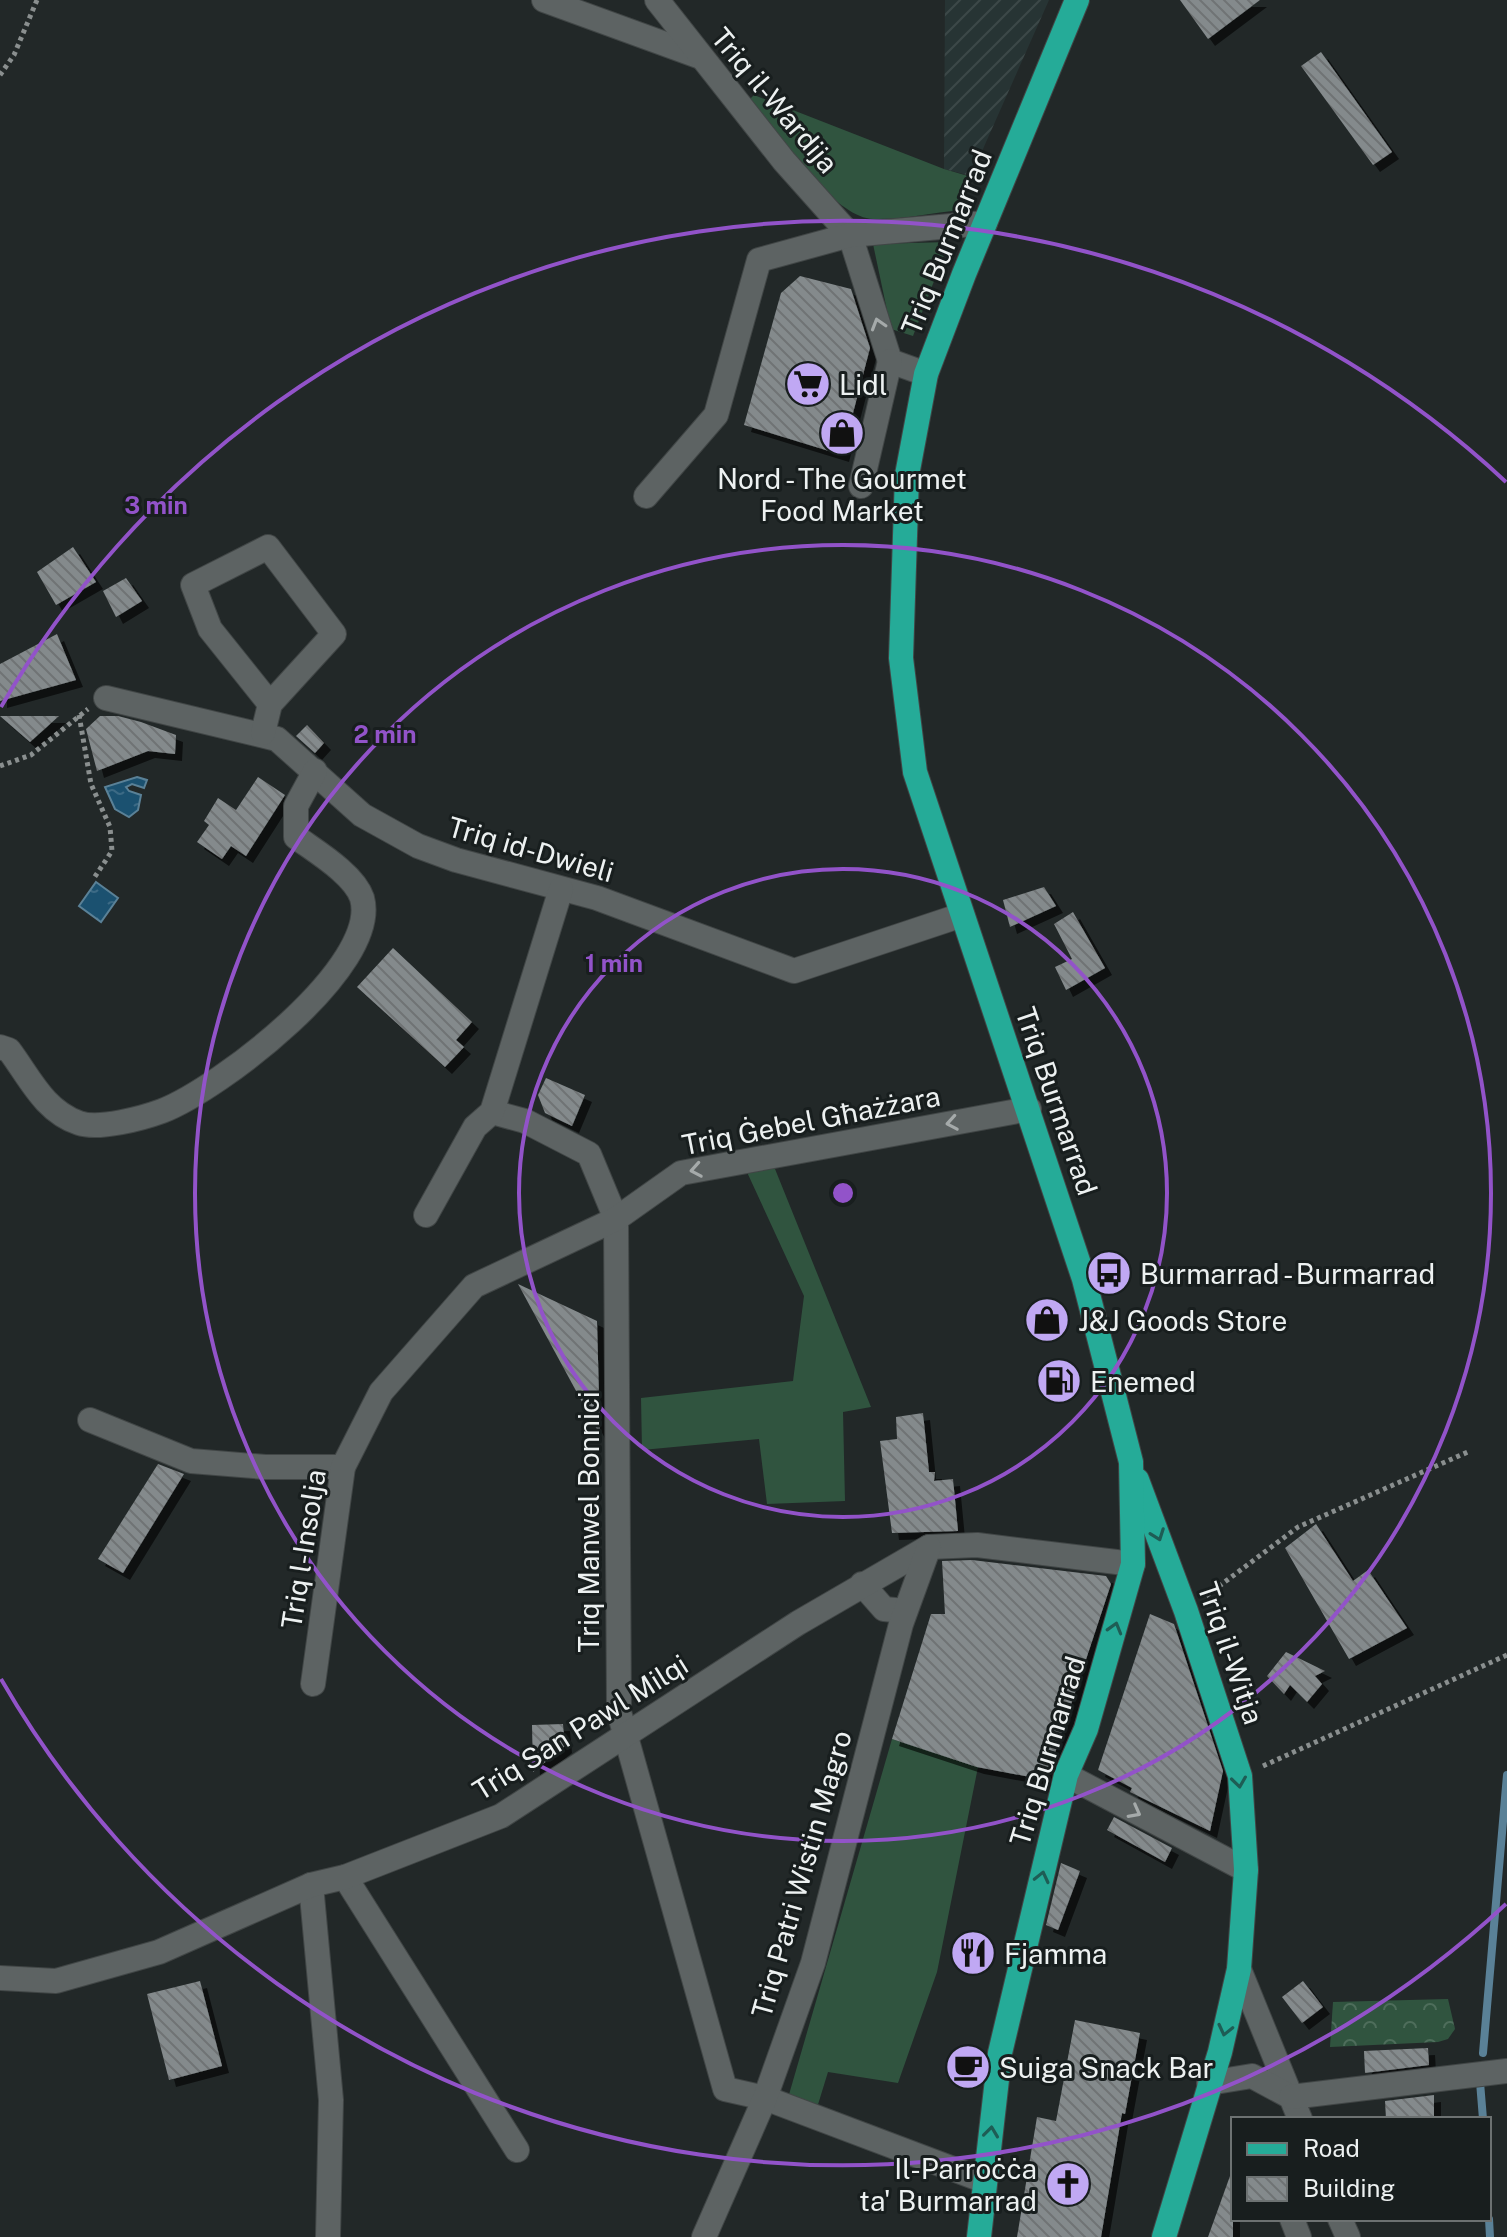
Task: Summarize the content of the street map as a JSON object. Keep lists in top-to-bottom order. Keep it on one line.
{"streets":{"main road":["Triq Burmarrad","Triq il-Witja"],"street":["Triq il-Wardija","Triq id-Dwieli","Triq Ġebel Għażżara","Triq Manwel Bonnici","Triq l-Insolja","Triq San Pawl Milqi","Triq Patri Wistin Magro"]},"crossings":[["Triq Burmarrad","Triq id-Dwieli"],["Triq Burmarrad","Triq Ġebel Għażżara"],["Triq Burmarrad","Triq il-Witja"],["Triq Burmarrad","Triq San Pawl Milqi"],["Triq Ġebel Għażżara","Triq Manwel Bonnici"],["Triq Ġebel Għażżara","Triq l-Insolja"],["Triq Manwel Bonnici","Triq l-Insolja"],["Triq Manwel Bonnici","Triq San Pawl Milqi"],["Triq Manwel Bonnici","Triq Patri Wistin Magro"],["Triq San Pawl Milqi","Triq Patri Wistin Magro"]],"one_way":["Triq Ġebel Għażżara","Triq il-Witja"],"places":{"supermarket":["Lidl"],"shop":["Nord - The Gourmet Food Market","J&J Goods Store"],"bus stop":["Burmarrad - Burmarrad"],"fuel station":["Enemed"],"restaurant":["Fjamma"],"cafe":["Suiga Snack Bar"],"church":["Il-Parroċċa ta' Burmarrad"]},"legend":["Road","Building"],"rings":["3 min","2 min","1 min"]}
